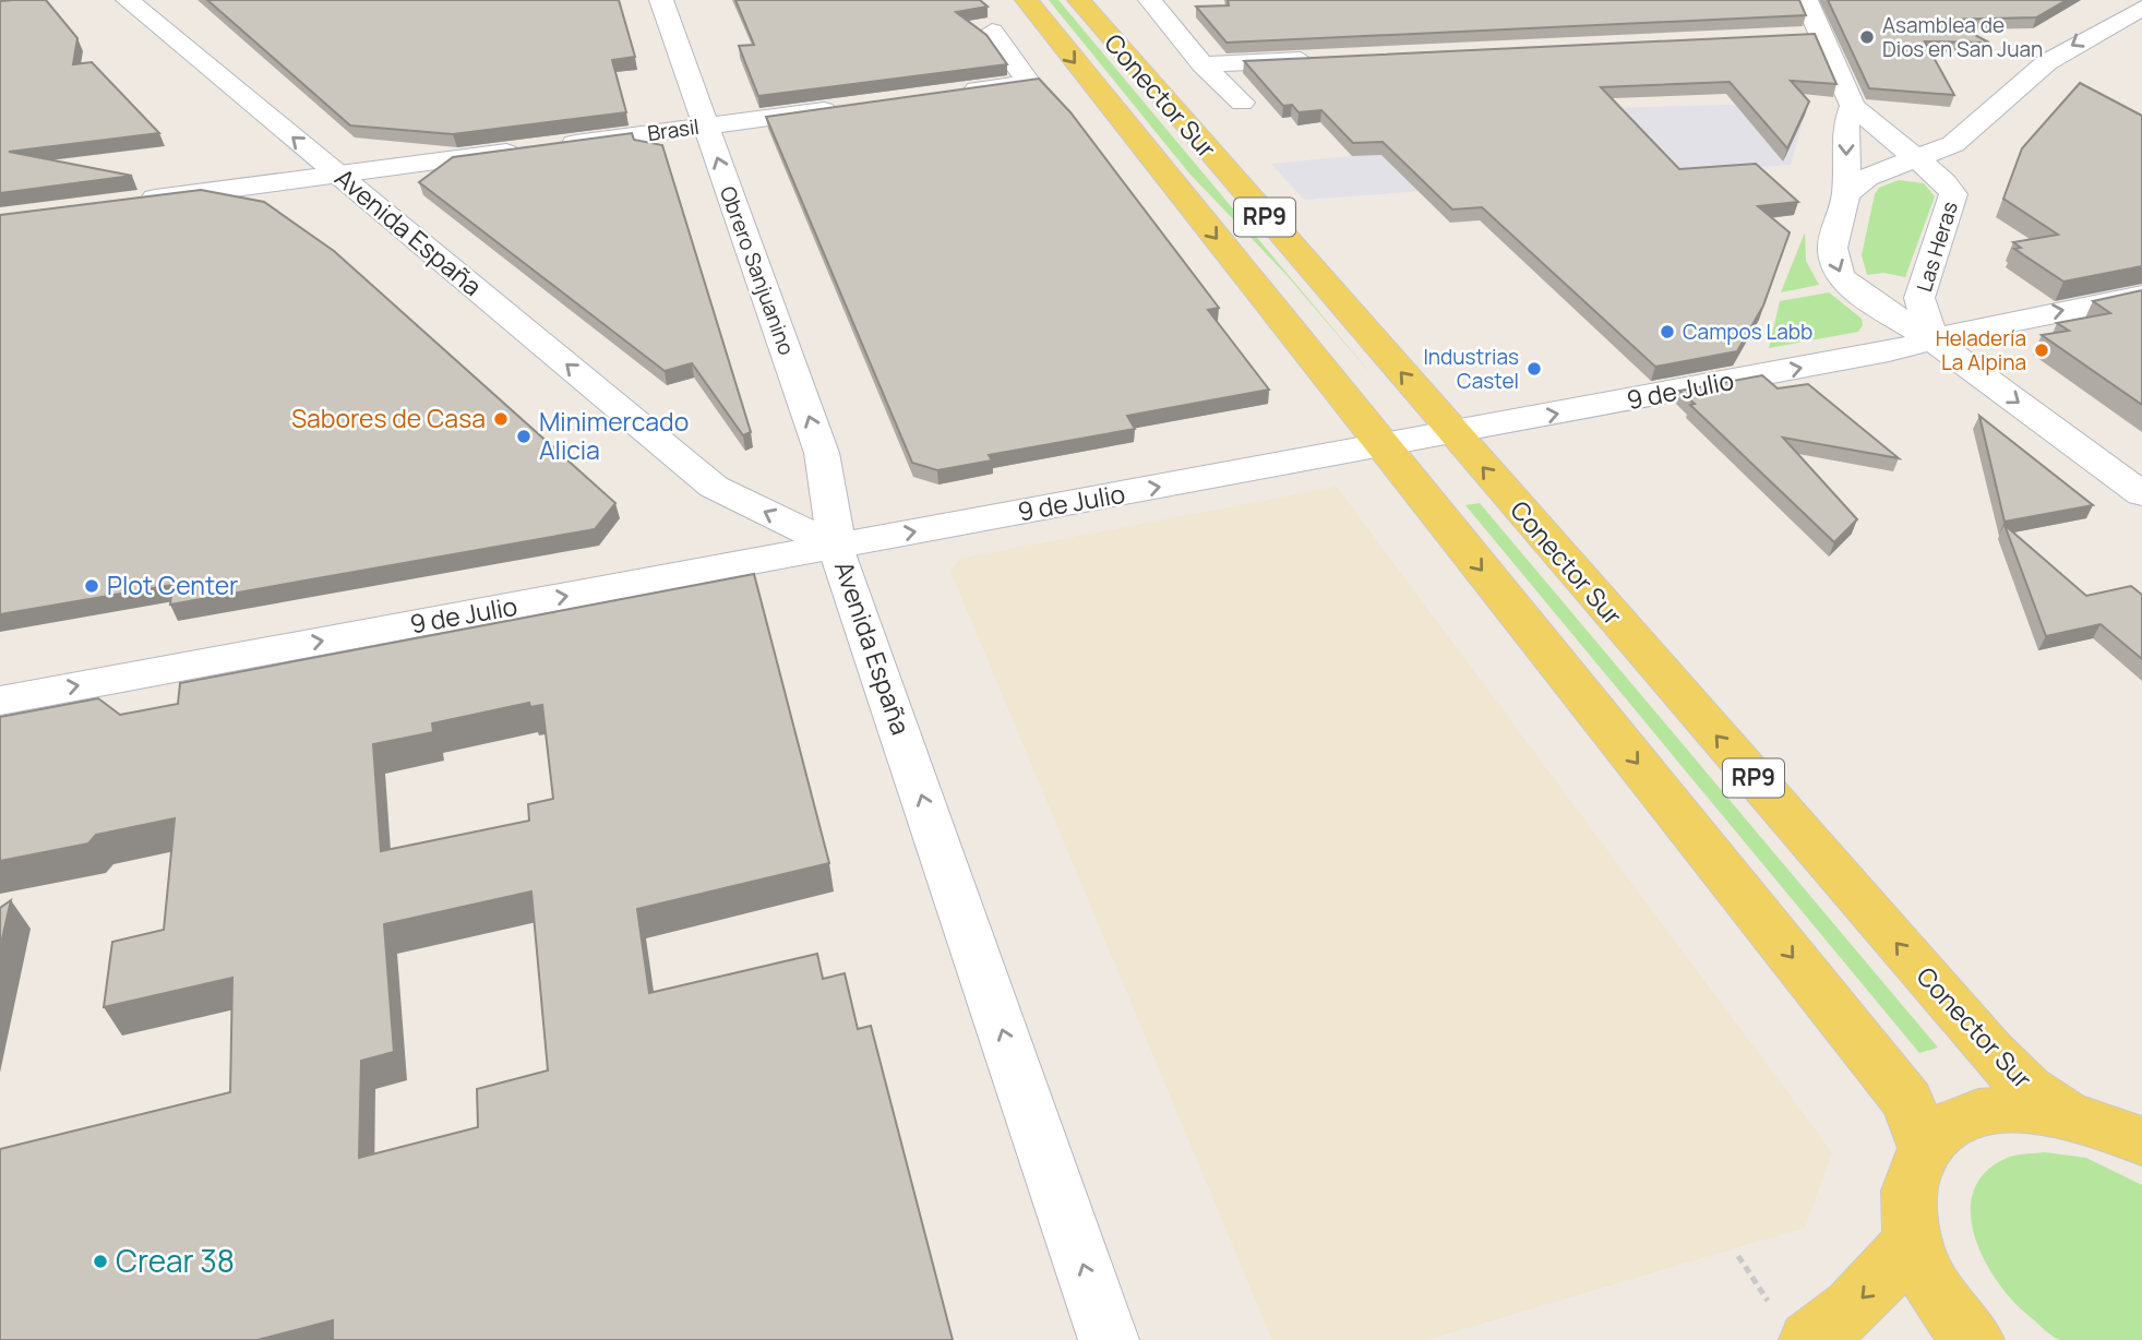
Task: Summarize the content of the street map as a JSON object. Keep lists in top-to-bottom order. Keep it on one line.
{"streets":{"main road":["Conector Sur","RP9"],"street":["Brasil","Avenida España","Las Heras","Obrero Sanjuanino","9 de Julio"]},"crossings":[["Conector Sur","9 de Julio"],["Brasil","Avenida España"],["Brasil","Obrero Sanjuanino"],["Avenida España","Obrero Sanjuanino"],["Avenida España","9 de Julio"],["Las Heras","9 de Julio"],["Obrero Sanjuanino","9 de Julio"]],"one_way":["Avenida España","Las Heras","Obrero Sanjuanino","9 de Julio"],"places":["Asamblea de Dios en San Juan","Campos Labb","Heladería La Alpina","Industrias Castel","Sabores de Casa","Minimercado Alicia","Plot Center","Crear 38"]}
